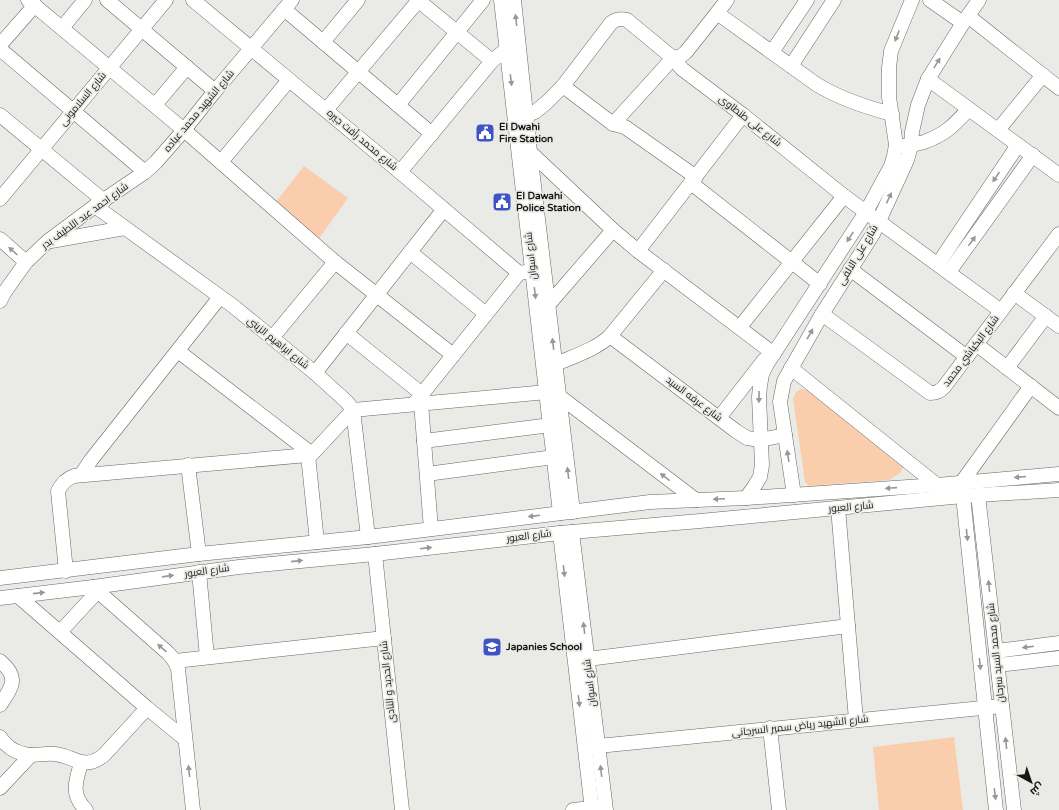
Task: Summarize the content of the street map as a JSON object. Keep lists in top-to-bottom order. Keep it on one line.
{"streets":{"street":["شارع السلامونى","شارع الشهيد محمد عباده","شارع على طنطاوى","شارع محمد رأفت جيره","شارع احمد عبد اللطيف بدر","شارع على الالفى","شارع اسوان","شارع ابراهيم الزيني","شارع البكباشي محمد","شارع عرفه السيد","شارع العبور","شارع محمد السيد سرحان","شارع الحديد و النادى","شارع الشهيد رياض سمير السرجانى"]},"crossings":[["شارع السلامونى","شارع ابراهيم الزيني"],["شارع الشهيد محمد عباده","شارع محمد رأفت جيره"],["شارع الشهيد محمد عباده","شارع احمد عبد اللطيف بدر"],["شارع على طنطاوى","شارع على الالفى"],["شارع على طنطاوى","شارع اسوان"],["شارع على طنطاوى","شارع البكباشي محمد"],["شارع محمد رأفت جيره","شارع اسوان"],["شارع احمد عبد اللطيف بدر","شارع ابراهيم الزيني"],["شارع على الالفى","شارع البكباشي محمد"],["شارع على الالفى","شارع عرفه السيد"],["شارع على الالفى","شارع العبور"],["شارع اسوان","شارع العبور"],["شارع اسوان","شارع الشهيد رياض سمير السرجانى"],["شارع العبور","شارع محمد السيد سرحان"],["شارع العبور","شارع الحديد و النادى"],["شارع محمد السيد سرحان","شارع الشهيد رياض سمير السرجانى"]],"places":{"public building":["El Dwahi Fire Station","El Dawahi Police Station"],"school or university":["Japanies School"]},"north":"bottom right"}
